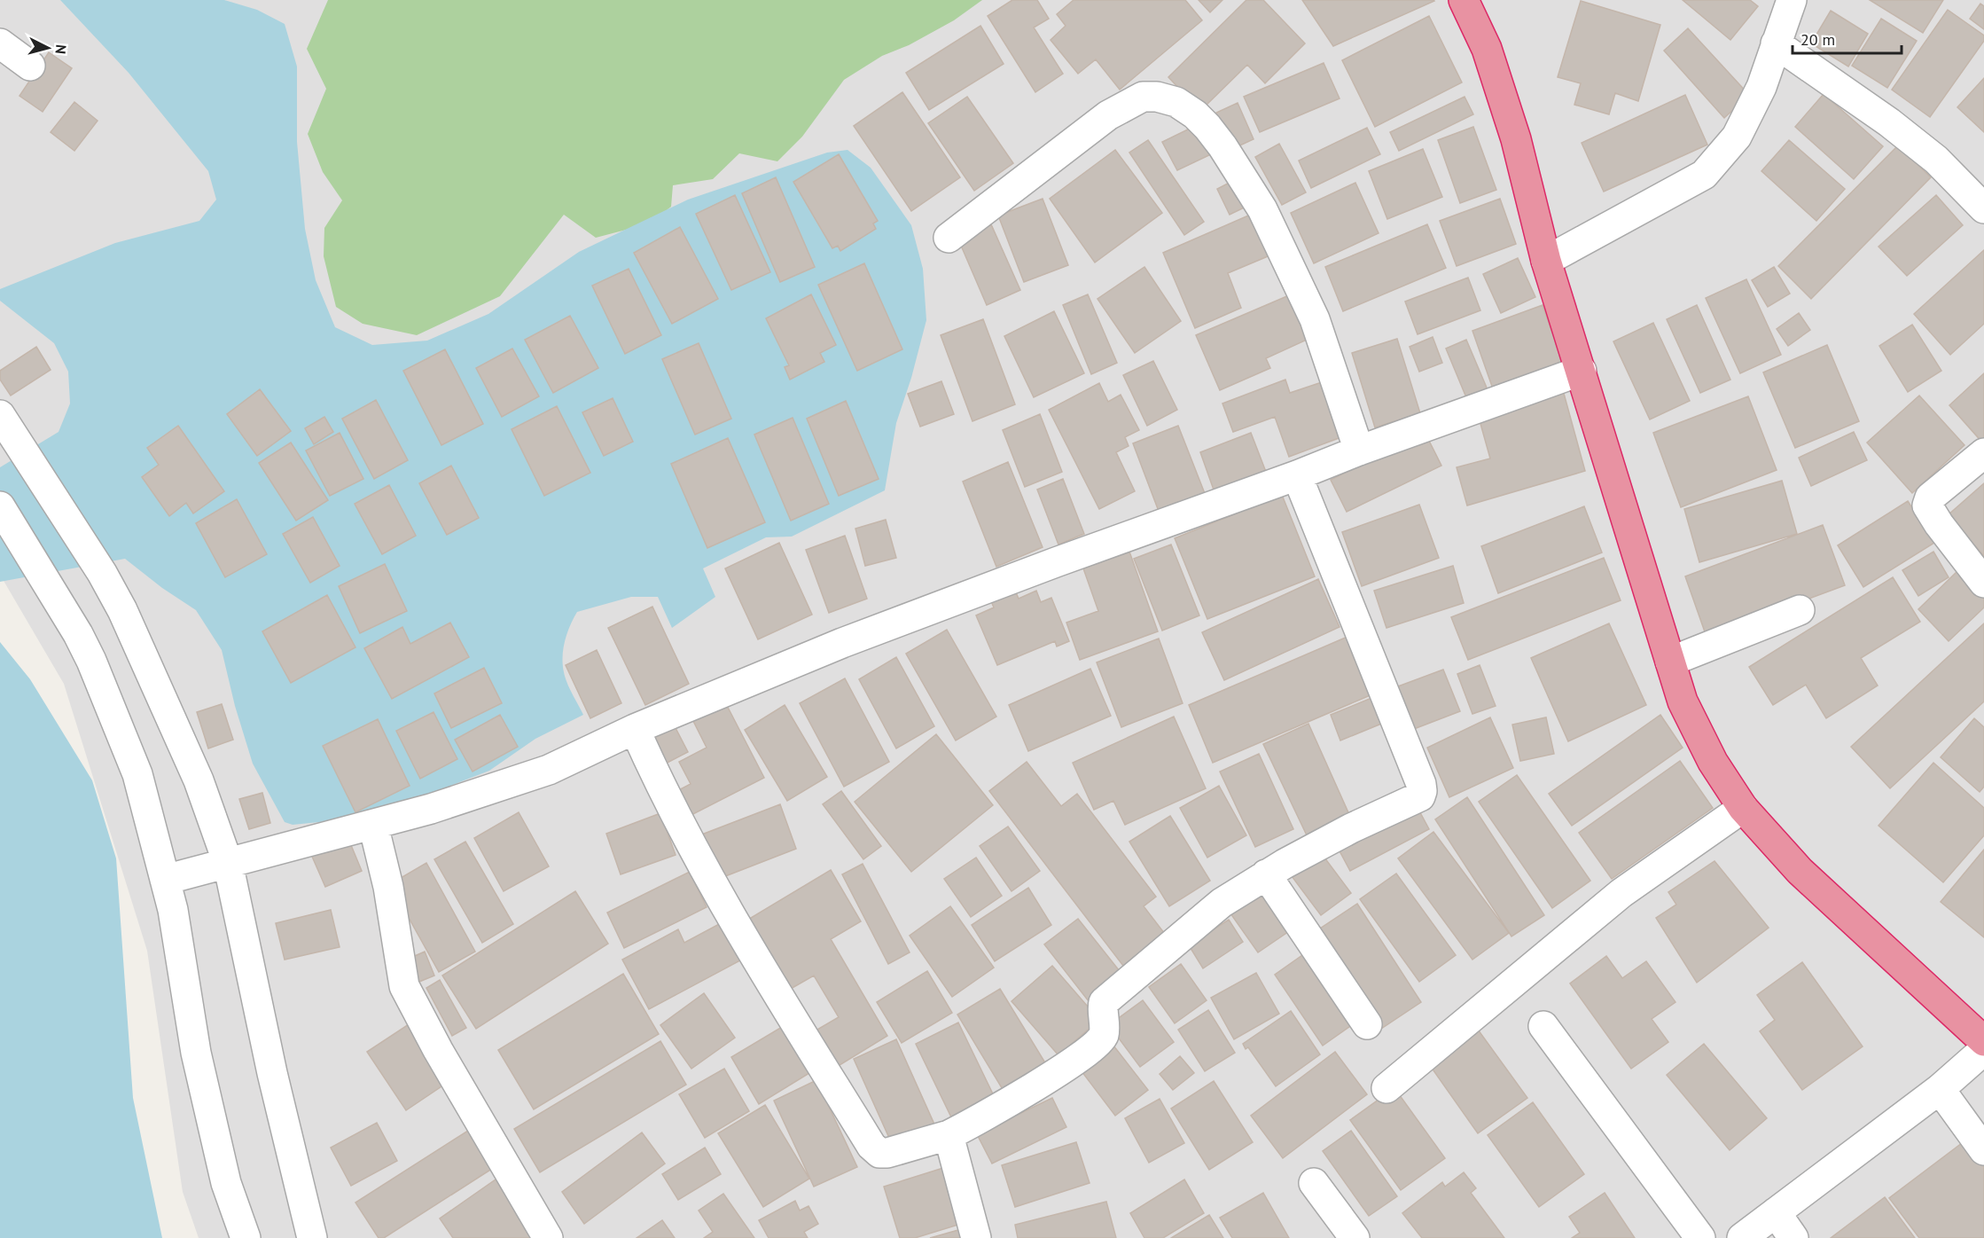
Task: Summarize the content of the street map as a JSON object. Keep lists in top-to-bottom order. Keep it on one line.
{"scale_bar":"20 m","north":"right"}
